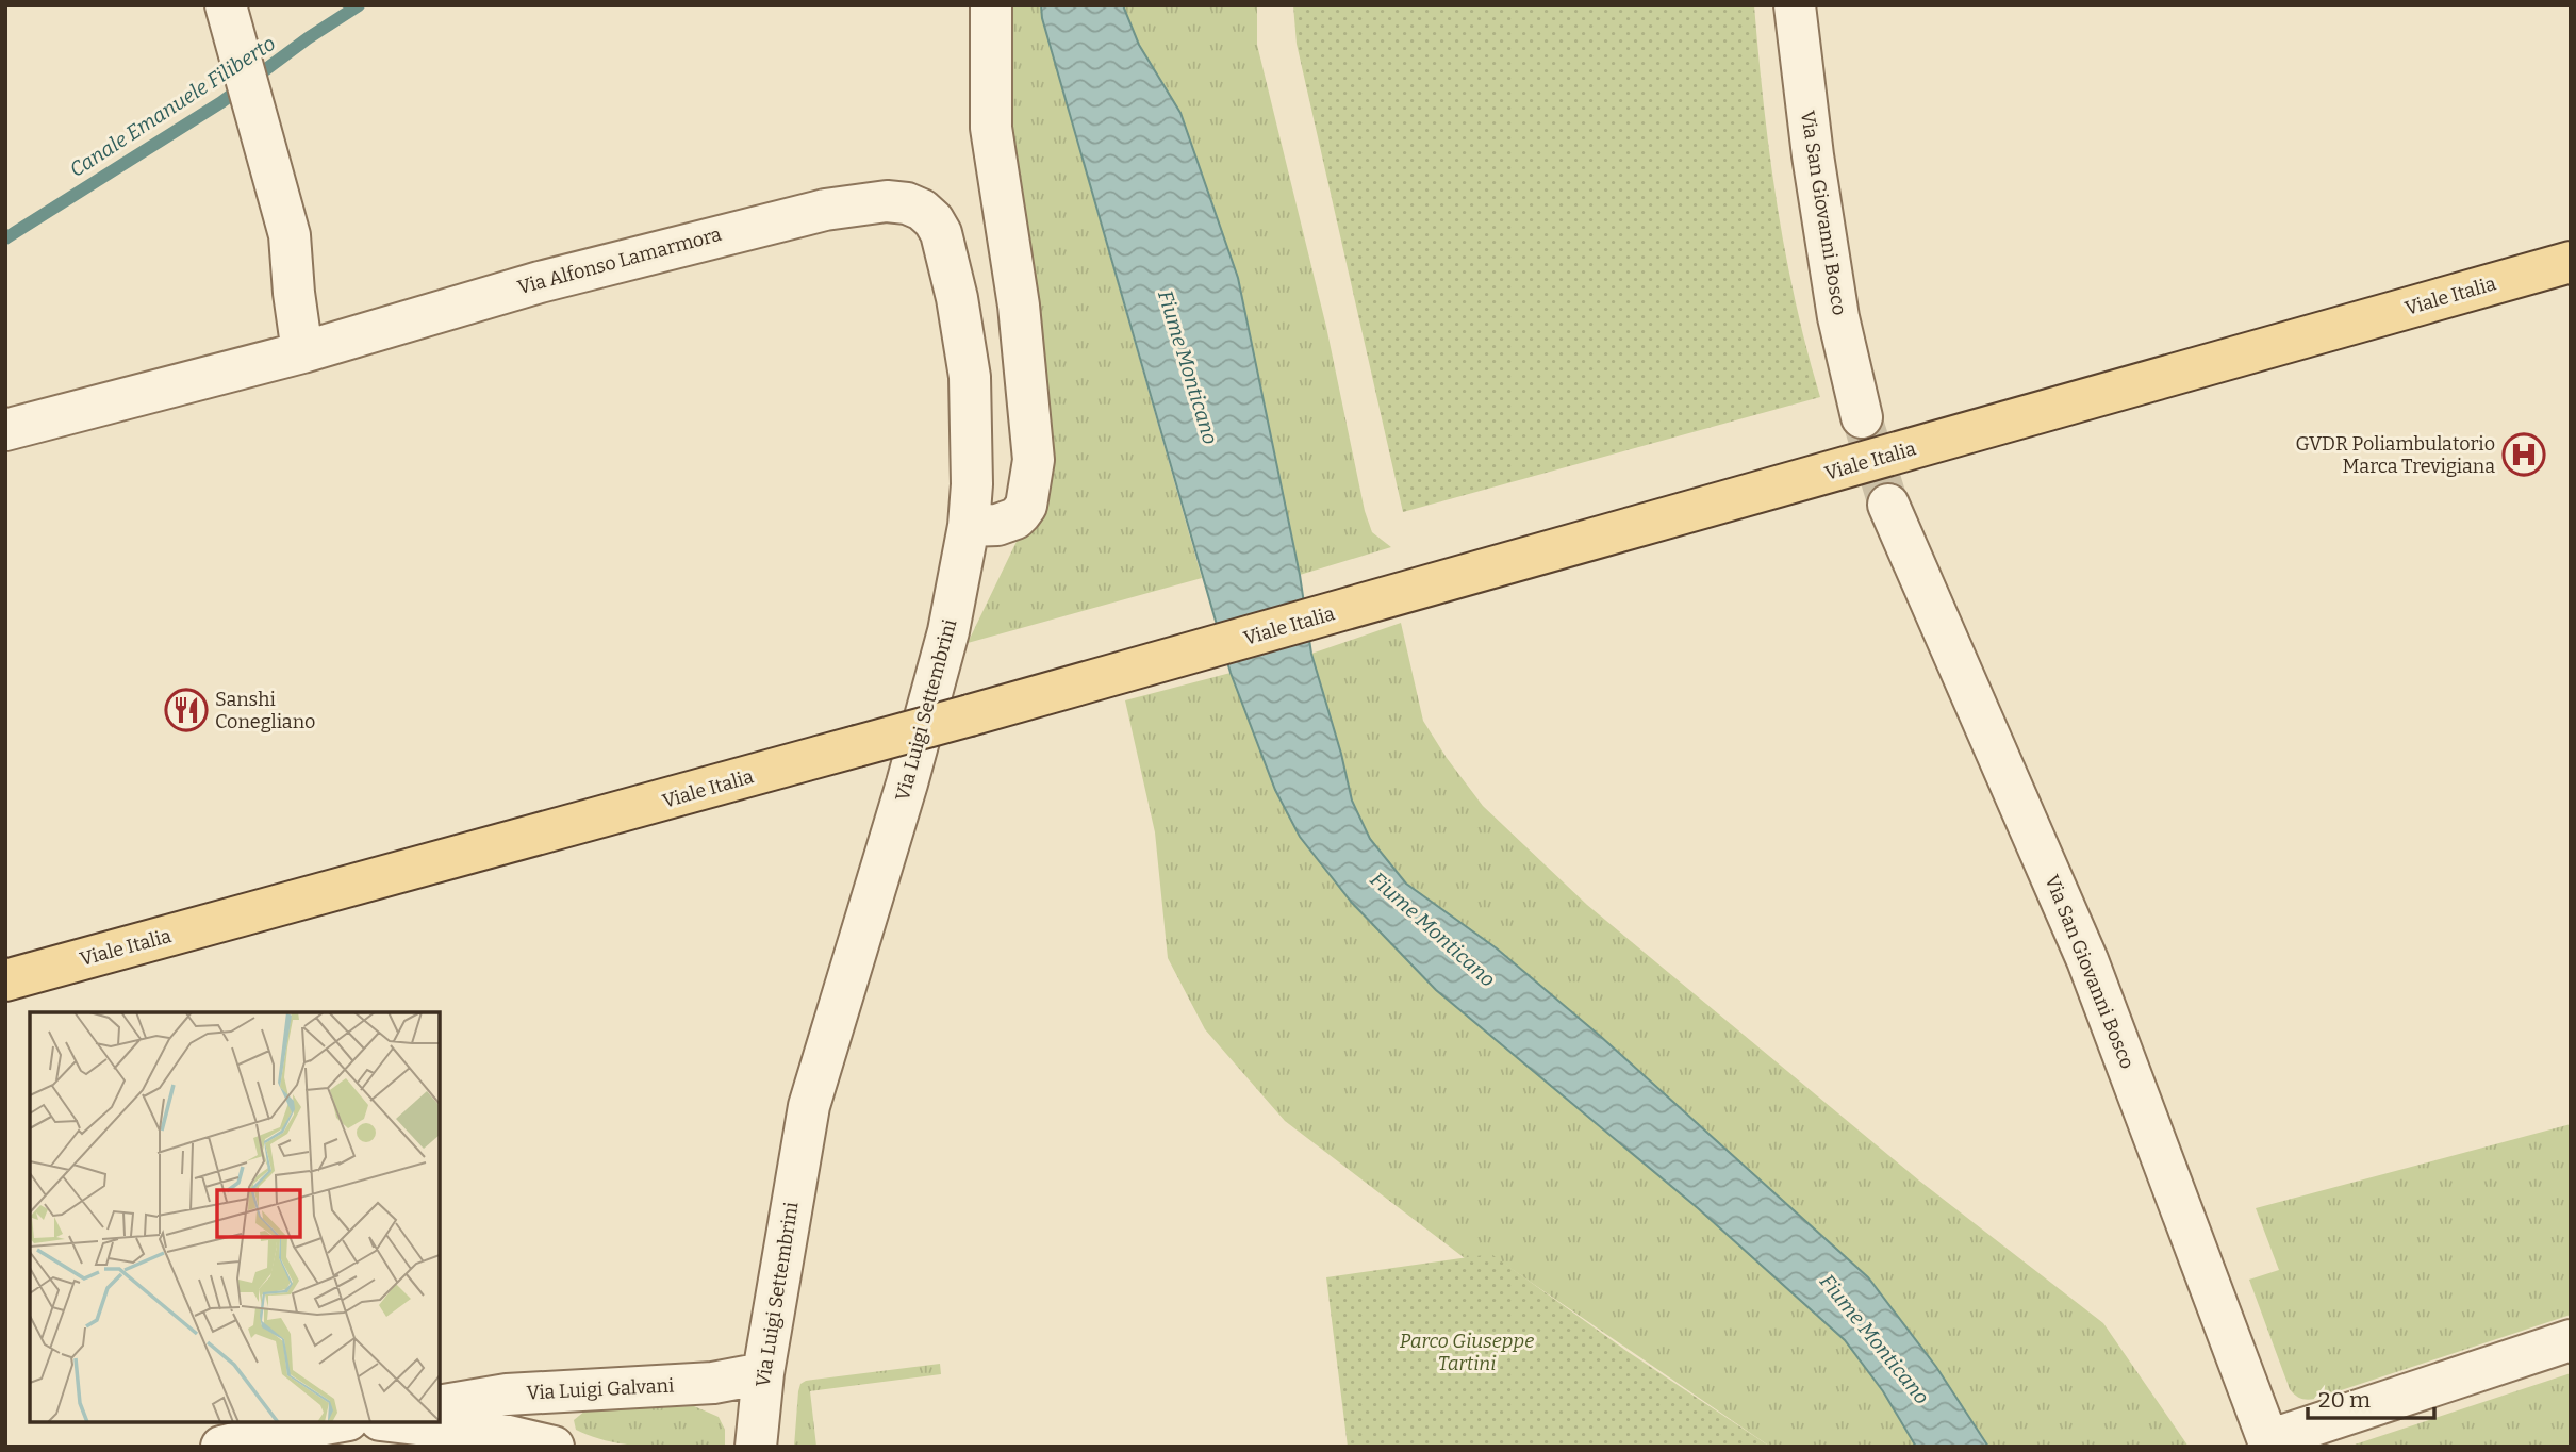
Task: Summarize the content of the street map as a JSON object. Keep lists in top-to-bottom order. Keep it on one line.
{"streets":{"main road":["Viale Italia"],"street":["Via San Giovanni Bosco","Via Alfonso Lamarmora","Via Luigi Settembrini","Via Luigi Galvani"]},"crossings":[["Via Alfonso Lamarmora","Via Luigi Settembrini"],["Via Luigi Settembrini","Via Luigi Galvani"]],"water":["Canale Emanuele Filiberto","Fiume Monticano"],"parks":["Parco Giuseppe Tartini"],"places":{"hospital":["GVDR Poliambulatorio Marca Trevigiana"],"restaurant":["Sanshi Conegliano"]},"scale_bar":"20 m"}
